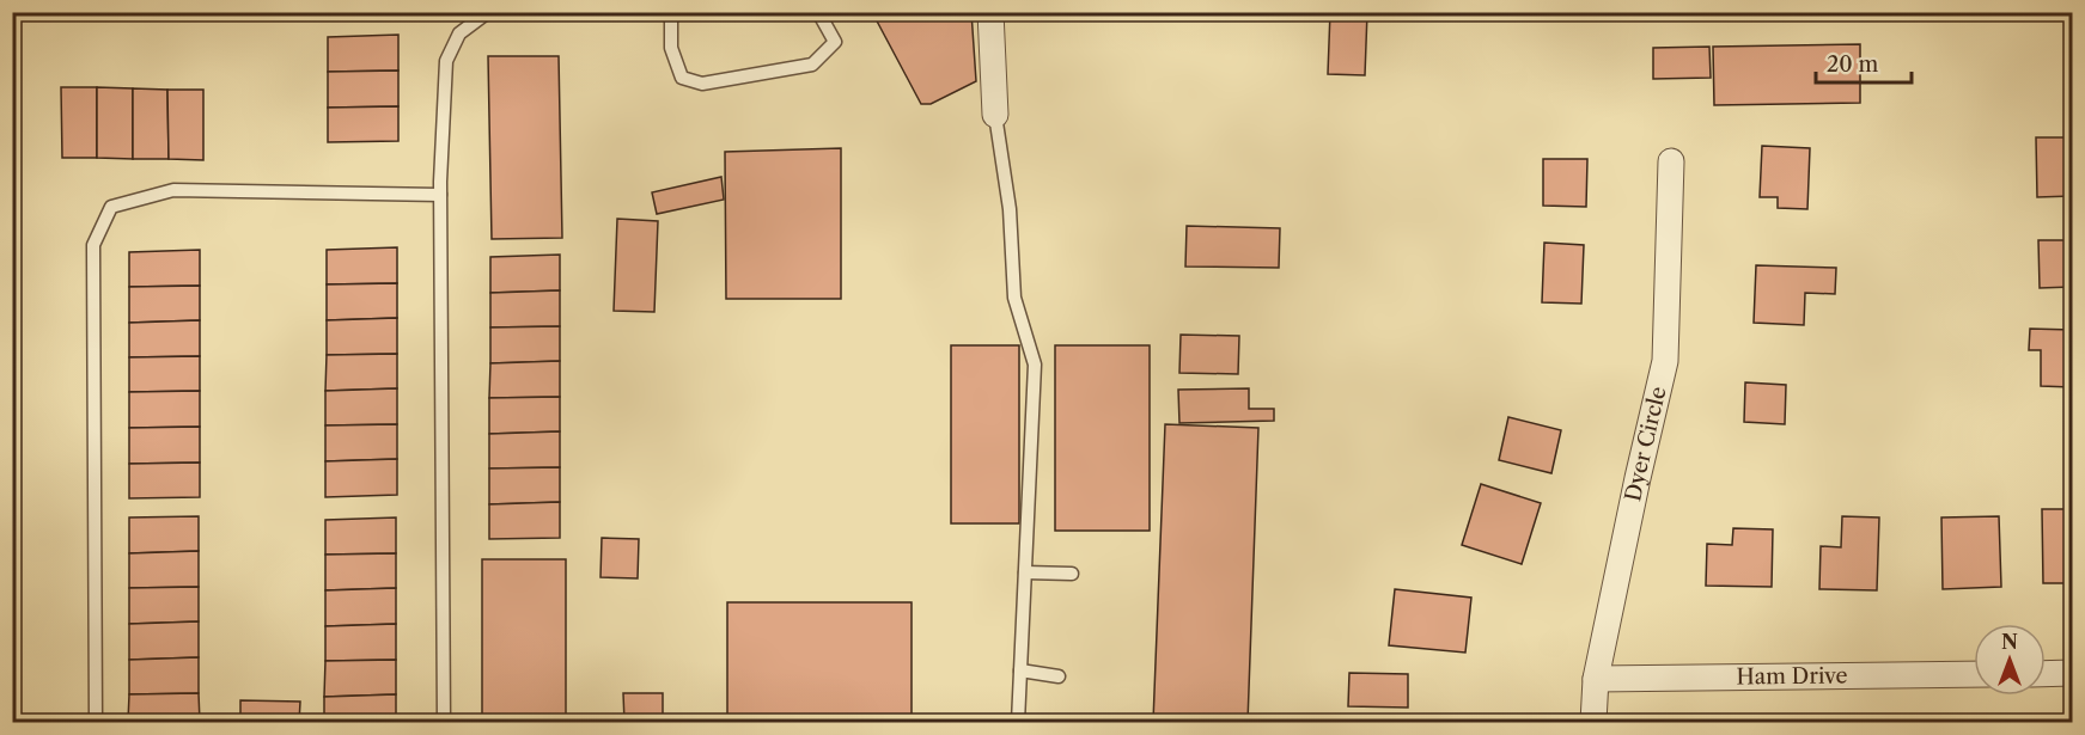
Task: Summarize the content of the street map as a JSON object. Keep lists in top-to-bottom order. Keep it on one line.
{"streets":{"street":["Dyer Circle","Ham Drive"]},"crossings":[["Dyer Circle","Ham Drive"]],"scale_bar":"20 m","north":"top"}
